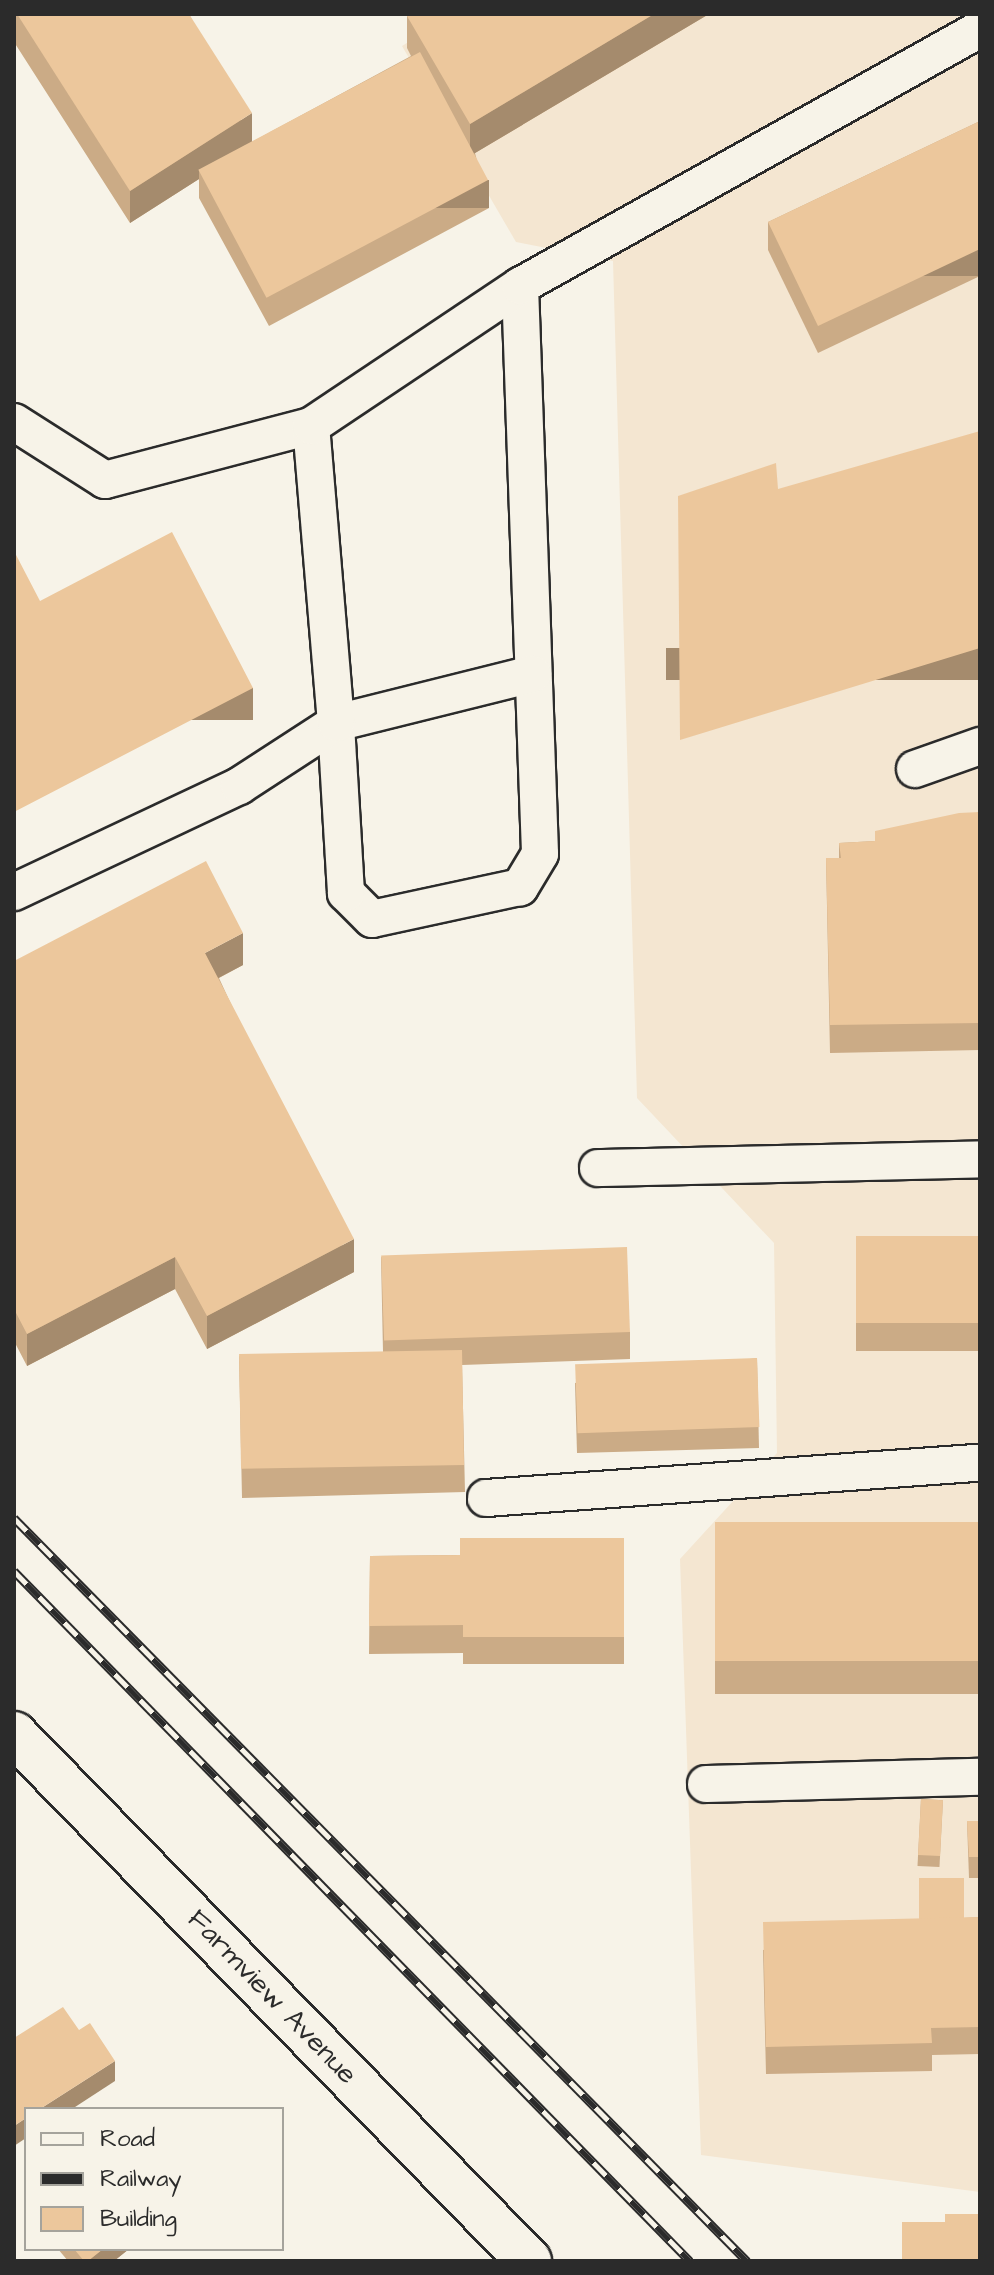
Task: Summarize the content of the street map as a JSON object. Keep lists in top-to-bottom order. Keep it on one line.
{"streets":{"street":["Farmview Avenue"]},"legend":["Road","Railway","Building"]}
